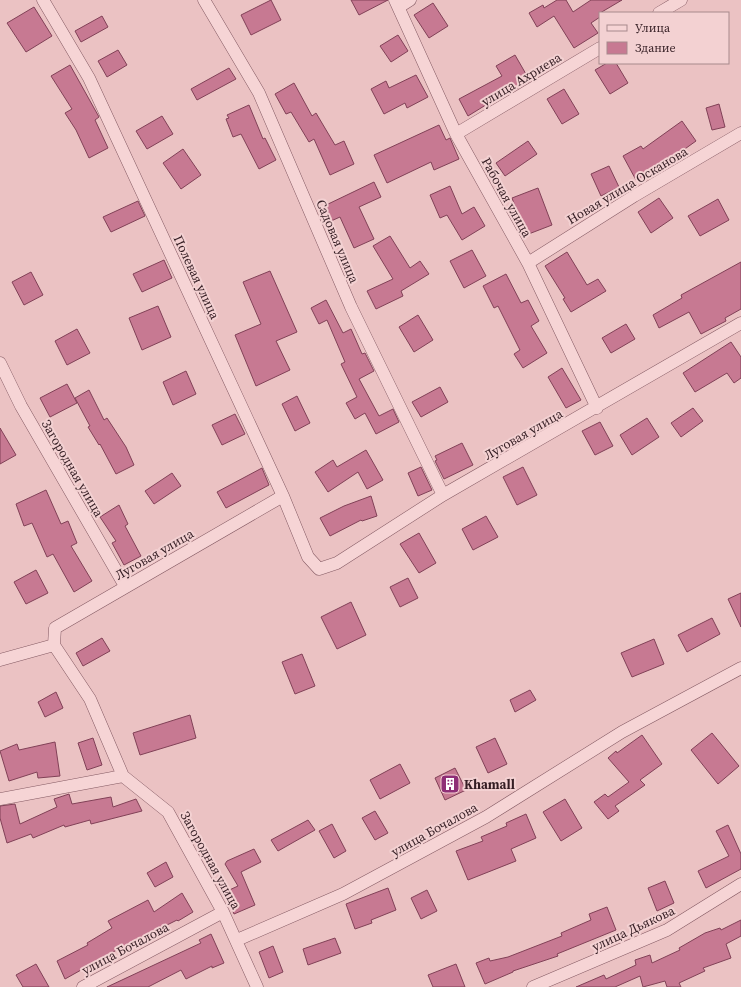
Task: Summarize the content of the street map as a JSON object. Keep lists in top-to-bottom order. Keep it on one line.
{"streets":{"street":["улица Ахриева","Новая улица Осканова","Рабочая улица","Садовая улица","Полевая улица","Луговая улица","Загородная улица","улица Бочалова","улица Дьякова"]},"crossings":[["улица Ахриева","Рабочая улица"],["Новая улица Осканова","Рабочая улица"],["Рабочая улица","Луговая улица"],["Садовая улица","Луговая улица"],["Полевая улица","Луговая улица"],["Луговая улица","Загородная улица"],["Загородная улица","улица Бочалова"]],"places":{"building":["Khamall"]},"legend":["Улица","Здание"]}
